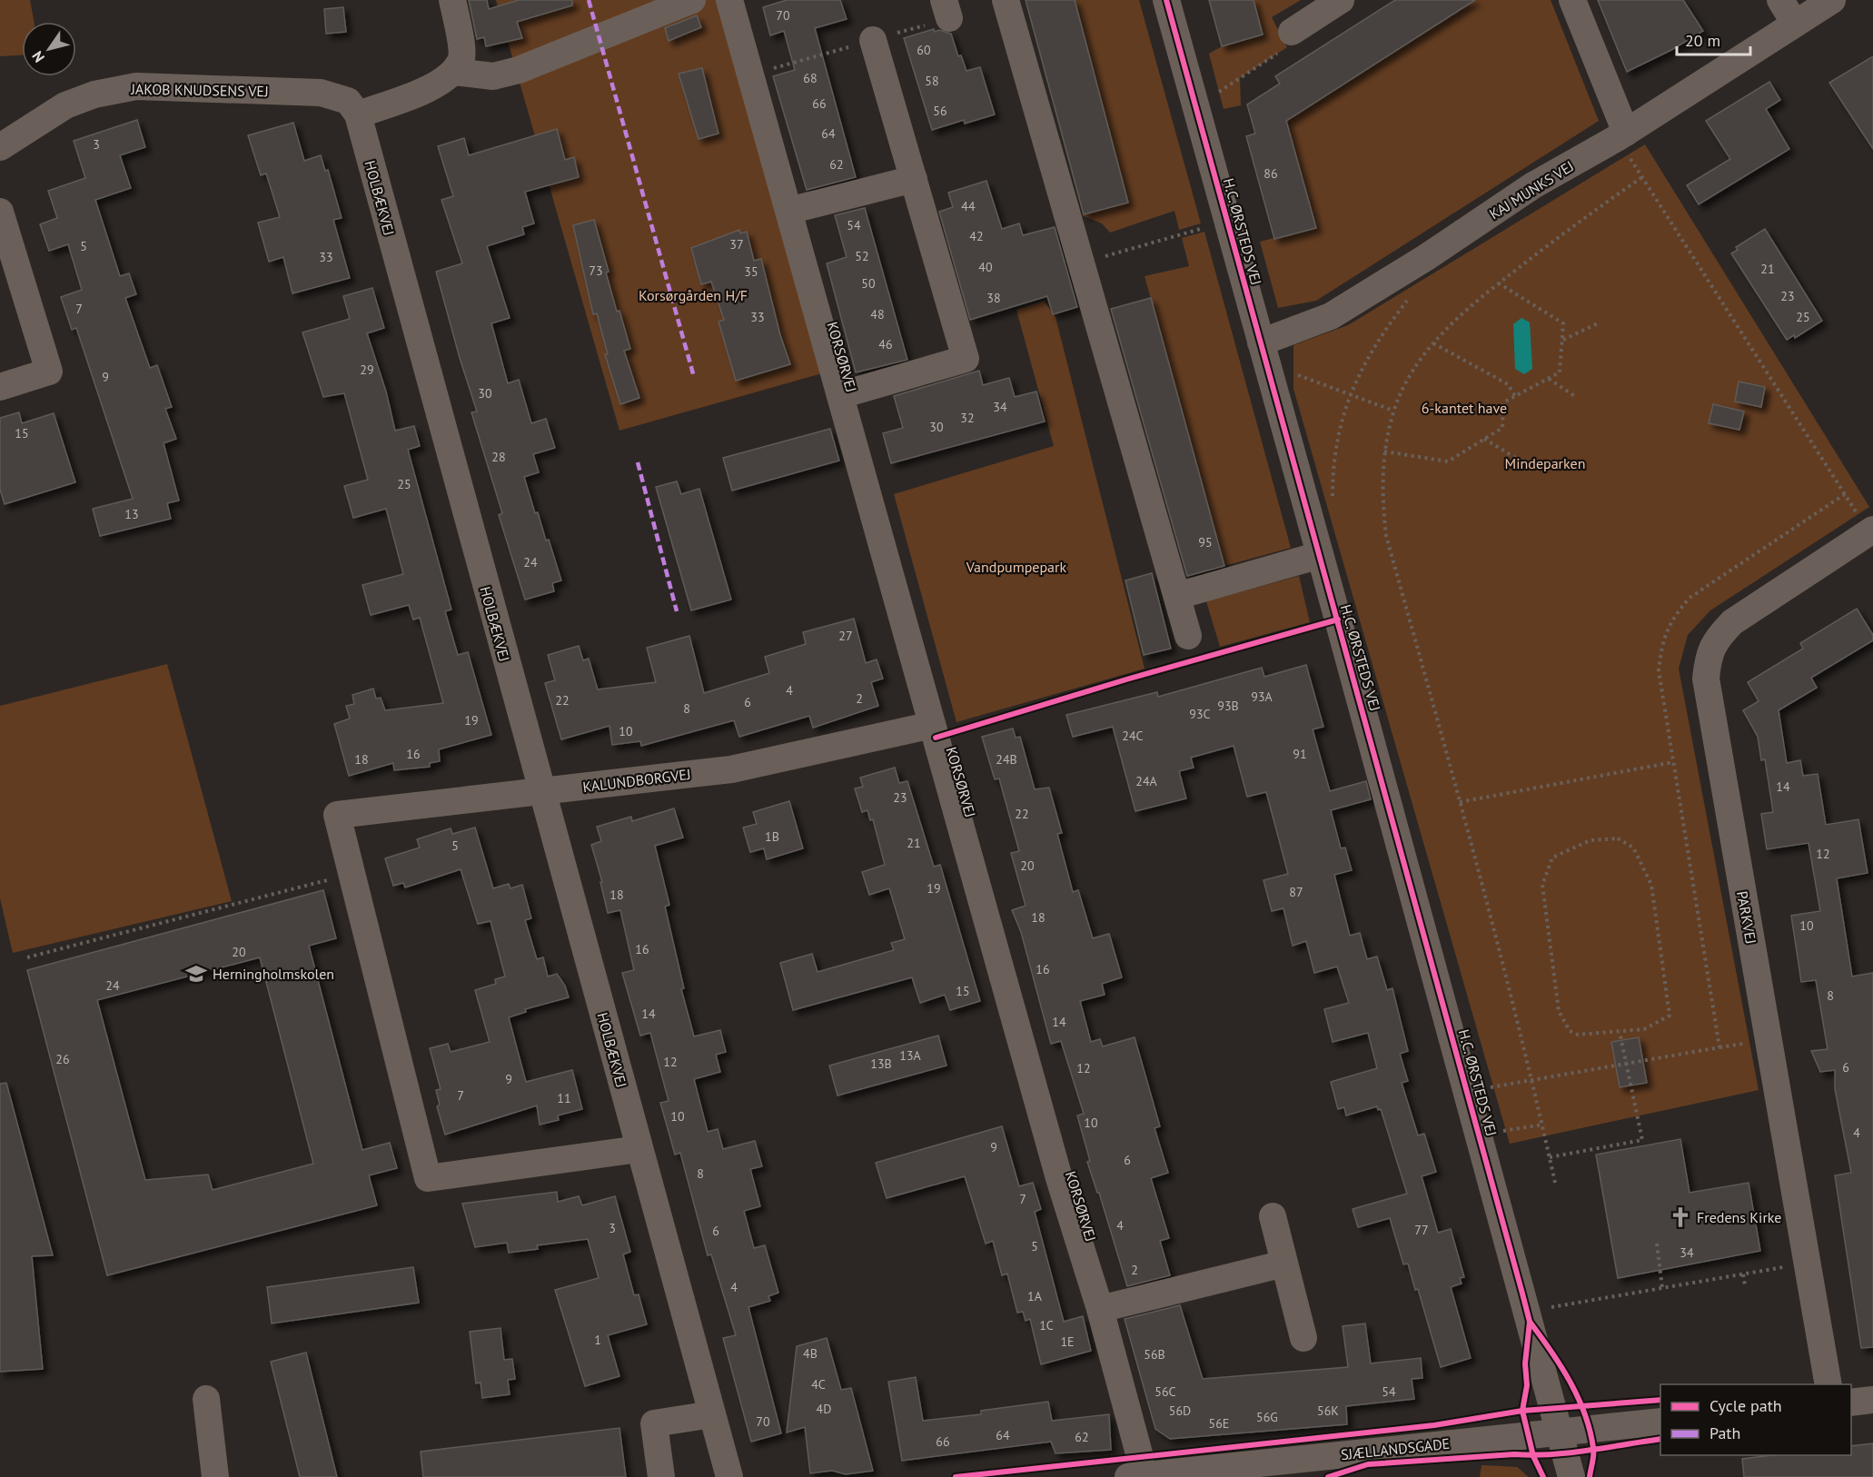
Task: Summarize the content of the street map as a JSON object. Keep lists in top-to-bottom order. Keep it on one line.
{"streets":{"street":["JAKOB KNUDSENS VEJ","KAJ MUNKS VEJ","HOLBÆKVEJ","H.C. ØRSTEDS VEJ","KORSØRVEJ","KALUNDBORGVEJ","PARKVEJ","SJÆLLANDSGADE"]},"crossings":[["JAKOB KNUDSENS VEJ","HOLBÆKVEJ"],["KAJ MUNKS VEJ","H.C. ØRSTEDS VEJ"],["HOLBÆKVEJ","KALUNDBORGVEJ"],["H.C. ØRSTEDS VEJ","SJÆLLANDSGADE"],["KORSØRVEJ","KALUNDBORGVEJ"],["KORSØRVEJ","SJÆLLANDSGADE"]],"parks":["Korsørgården H/F","6-kantet have","Mindeparken","Vandpumpepark"],"places":{"school or university":["Herningholmskolen"],"church":["Fredens Kirke"]},"house_numbers":["70","60","68","58","66","56","64","3","62","86","44","54","42","37","5","52","33","40","21","73","35","50","23","38","7","48","33","25","46","29","9","30","34","32","30","15","28","25","13","95","24","27","4","93A","2","22","6","93B","8","93C","19","10","24C","16","91","18","24B","24A","14","23","22","1B","21","5","12","20","19","87","18","18","10","16","20","16","24","15","8","14","14","13A","26","12","13B","6","12","9","7","11","10","10","4","9","6","8","7","4","3","77","6","5","34","2","4","1A","1C","1","1E","4B","56B","4C","56C","54","4D","56D","56K","56G","70","56E","64","62","66"],"legend":["Cycle path","Path"],"scale_bar":"20 m","north":"bottom left"}
